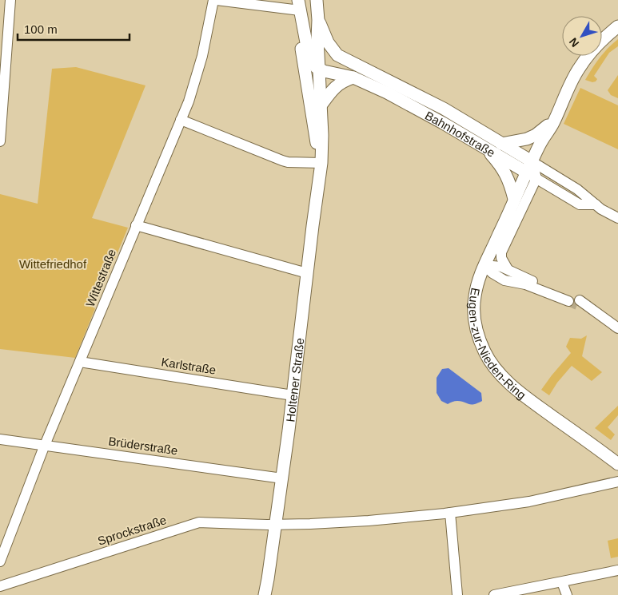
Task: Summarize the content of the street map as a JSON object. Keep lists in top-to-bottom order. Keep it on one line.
{"streets":{"main road":["Bahnhofstraße","Eugen-zur-Nieden-Ring","Holtener Straße"],"street":["Wittestraße","Karlstraße","Brüderstraße","Sprockstraße"]},"crossings":[["Bahnhofstraße","Eugen-zur-Nieden-Ring"],["Bahnhofstraße","Holtener Straße"],["Wittestraße","Karlstraße"],["Wittestraße","Brüderstraße"],["Karlstraße","Holtener Straße"],["Holtener Straße","Brüderstraße"],["Holtener Straße","Sprockstraße"]],"parks":["Wittefriedhof"],"scale_bar":"100 m","north":"bottom left"}
